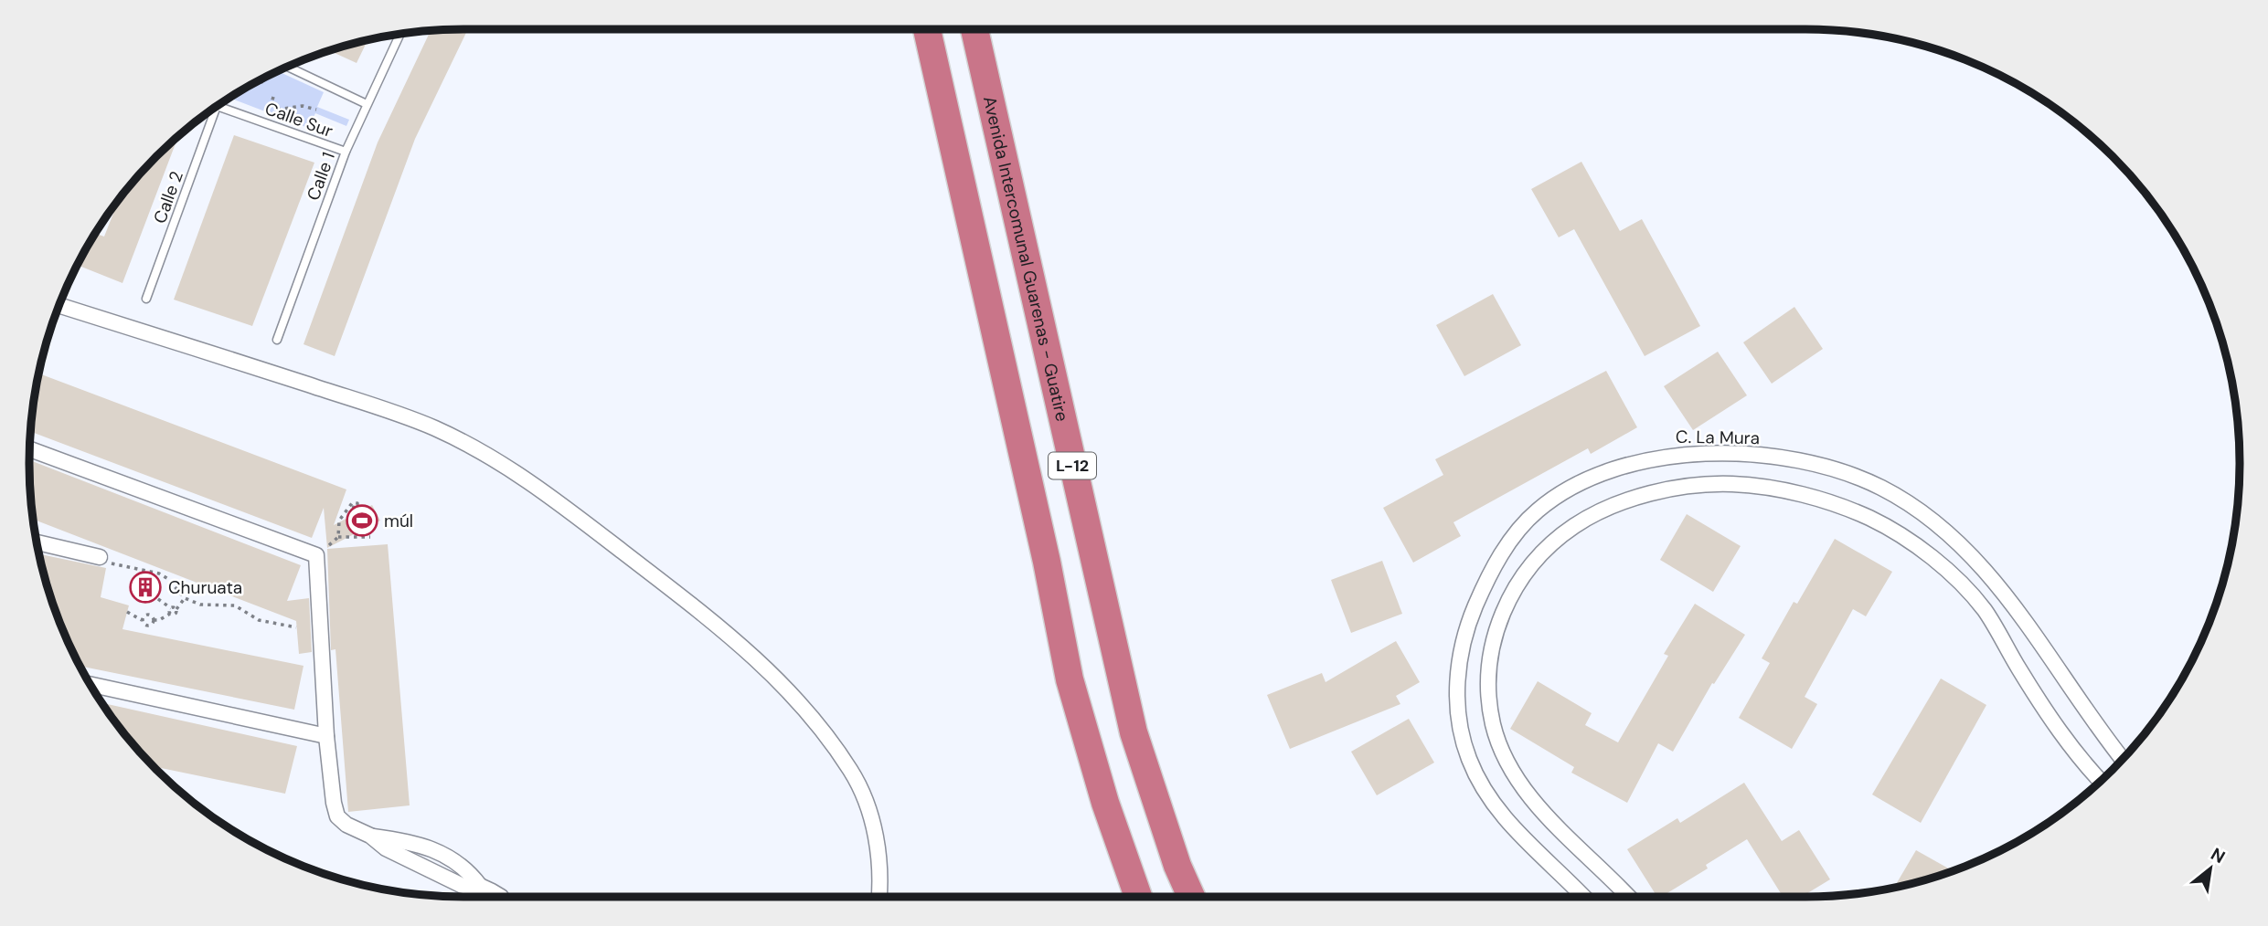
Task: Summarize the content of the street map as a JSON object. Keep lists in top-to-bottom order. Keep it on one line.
{"streets":{"highway":["Avenida Intercomunal Guarenas - Guatire","L-12"],"street":["C. La Mura"],"lane":["Calle Sur","Calle 1","Calle 2"]},"crossings":[["Calle Sur","Calle 1"],["Calle Sur","Calle 2"]],"places":{"sports":["múl"],"building":["Churuata"]},"north":"top right"}
